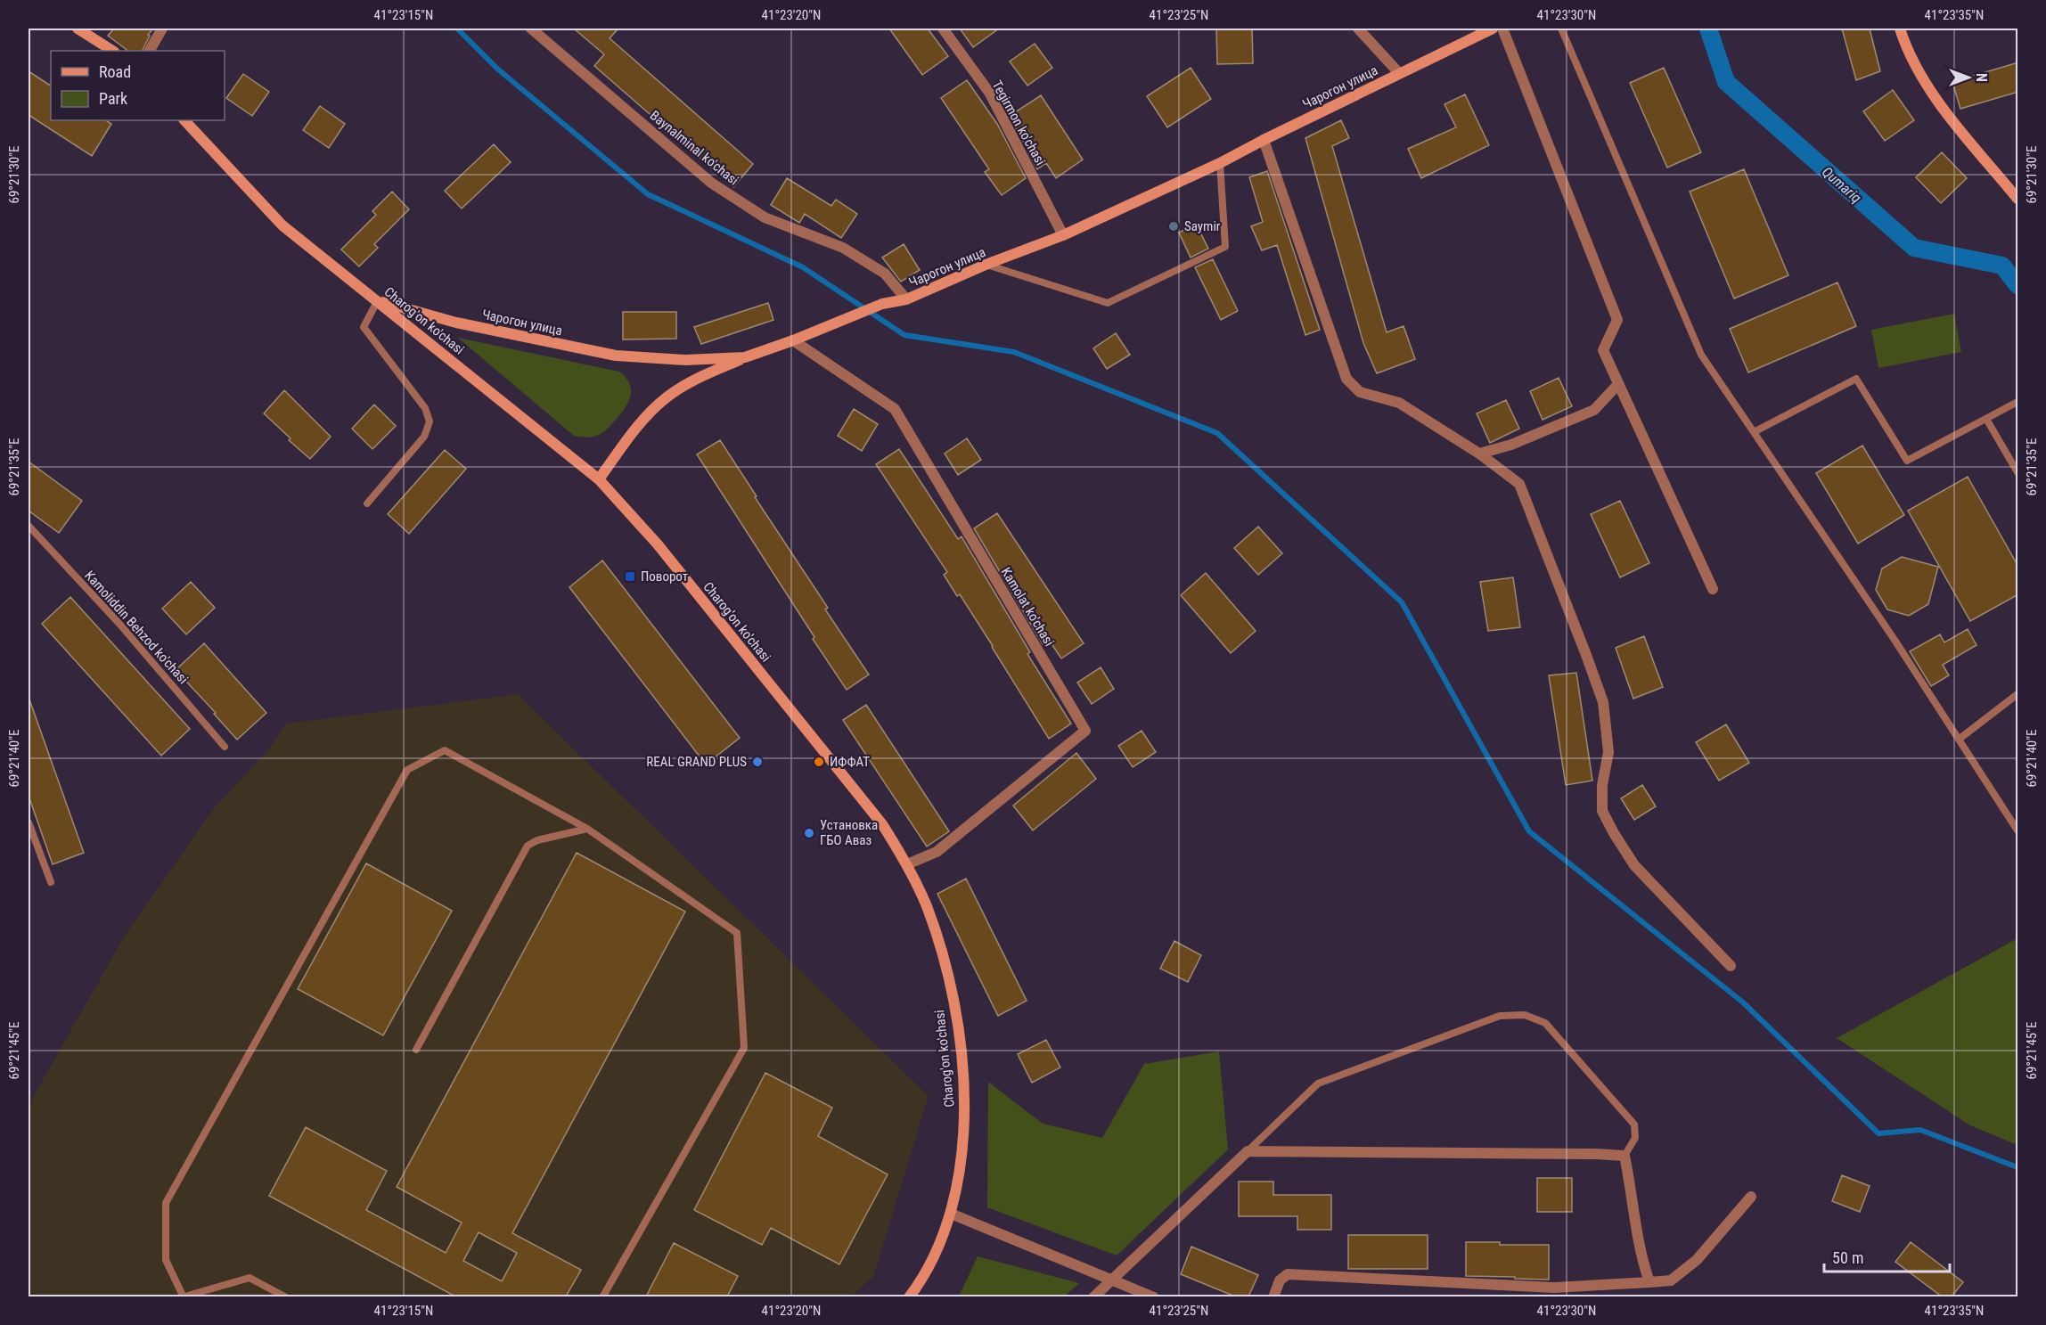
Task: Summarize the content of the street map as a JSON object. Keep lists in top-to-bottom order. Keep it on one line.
{"streets":{"main road":["Чарогон улица","Charog'on ko'chasi"],"street":["Tegirmon ko'chasi","Baynalminal ko'chasi","Kamolat ko'chasi"],"lane":["Kamoliddin Behzod ko'chasi"]},"crossings":[["Чарогон улица","Tegirmon ko'chasi"],["Чарогон улица","Baynalminal ko'chasi"],["Чарогон улица","Charog'on ko'chasi"],["Чарогон улица","Kamolat ko'chasi"],["Charog'on ko'chasi","Kamolat ko'chasi"]],"water":["Qumariq"],"places":{"other":["Saymir","REAL GRAND PLUS","ИФФАТ","Установка ГБО Аваз"],"transit":["Поворот"]},"legend":["Road","Park"],"scale_bar":"50 m","north":"right","coordinates":["41°23'15\"N","41°23'20\"N","41°23'25\"N","41°23'30\"N","41°23'35\"N","69°21'30\"E","69°21'35\"E","69°21'40\"E","69°21'45\"E"]}
